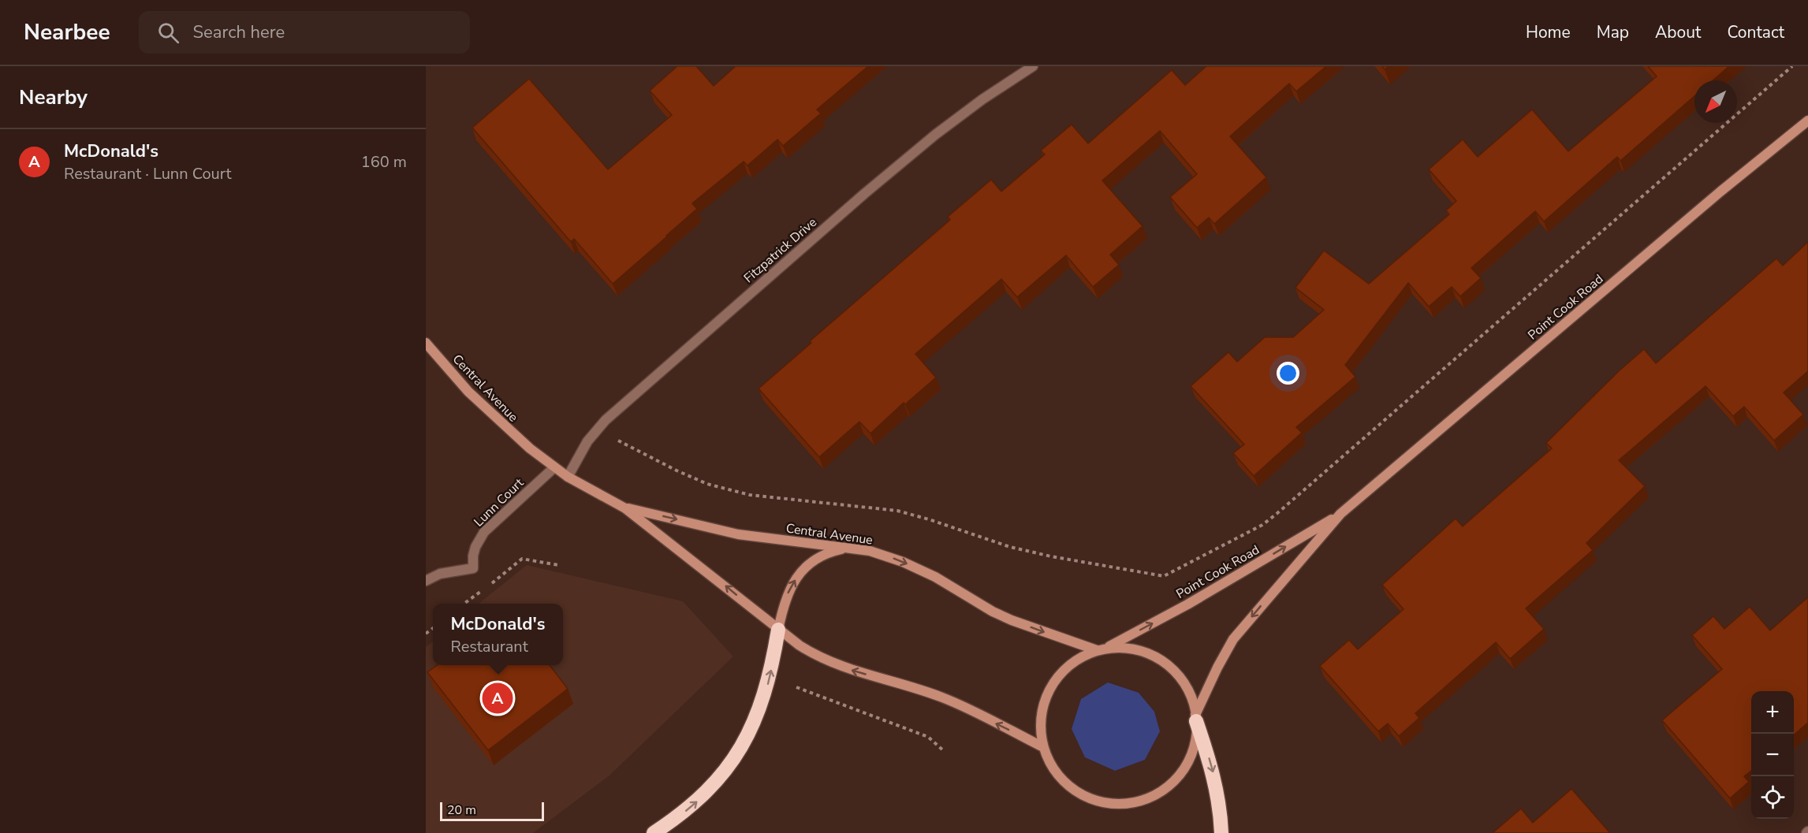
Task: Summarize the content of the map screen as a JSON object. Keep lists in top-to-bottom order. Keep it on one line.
{"streets":{"main road":["Point Cook Road","Central Avenue"],"street":["Fitzpatrick Drive","Lunn Court"]},"crossings":[["Fitzpatrick Drive","Central Avenue"],["Point Cook Road","Central Avenue"],["Central Avenue","Lunn Court"]],"scale_bar":"20 m","north":"bottom left","page":{"header":"Nearbee","search":"Search here","nav":["Home","Map","About","Contact"],"heading":"Nearby","list":[{"mark":"A","name":"McDonald's","note":"Restaurant · Lunn Court","value":"160 m"}],"popup":["McDonald's","Restaurant"],"pins":"A","map_buttons":["+","−"],"scale":"20 m"}}
